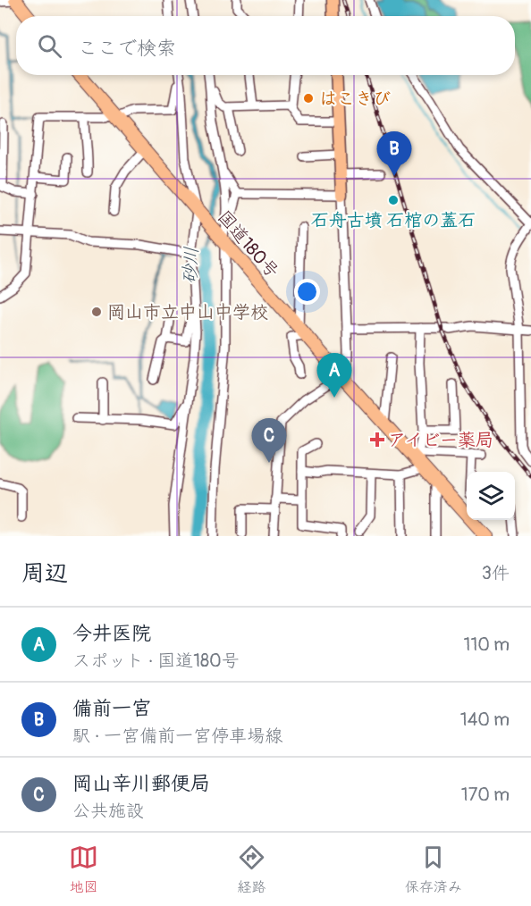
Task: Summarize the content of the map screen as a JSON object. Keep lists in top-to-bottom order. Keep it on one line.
{"streets":{"highway":["国道180号"]},"water":["砂川"],"places":{"other":["はこきび","石舟古墳 石棺の蓋石","岡山市立中山中学校"],"health":["アイビー薬局"]},"page":{"search":"ここで検索","pins":["B","A","C"],"heading":["周辺","3件"],"list":[{"mark":"A","name":"今井医院","note":"スポット · 国道180号","value":"110 m"},{"mark":"B","name":"備前一宮","note":"駅 · 一宮備前一宮停車場線","value":"140 m"},{"mark":"C","name":"岡山辛川郵便局","note":"公共施設","value":"170 m"}],"nav":["地図","経路","保存済み"]}}
